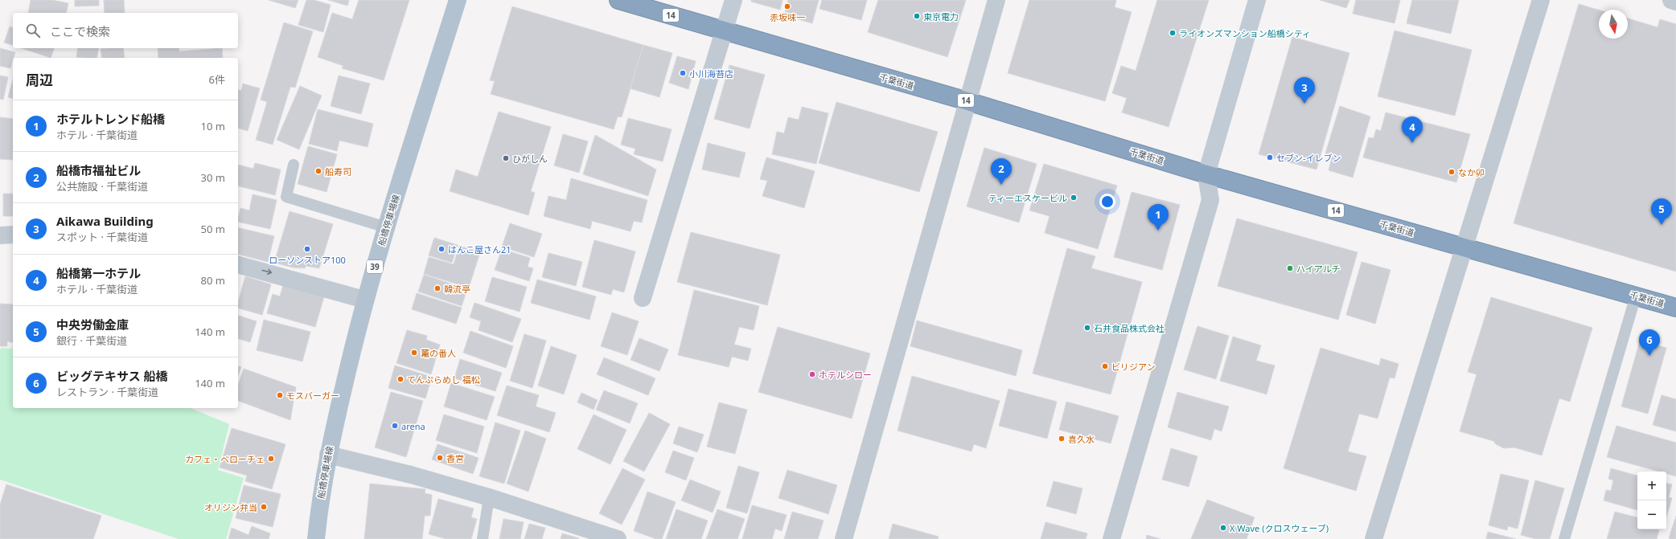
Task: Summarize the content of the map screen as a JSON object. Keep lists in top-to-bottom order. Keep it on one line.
{"streets":{"highway":["14","千葉街道"],"main road":["船橋停車場線","39"]},"places":["赤坂味一","東京電力","ライオンズマンション船橋シティ","小川海苔店","セブン-イレブン","ひがしん","船寿司","なか卯","ティーエスケービル","ローソンストア100","はんこ屋さん21","ハイアルチ","韓流亭","石井食品株式会社","竃の番人","ビリジアン","ホテルシロー","てんぷらめし 福松","モスバーガー","arena","喜久水","香宮","カフェ・ベローチェ","オリジン弁当","X Wave (クロスウェーブ)"],"north":"bottom","page":{"search":"ここで検索","heading":["周辺","6件"],"pins":["3","4","2","5","1","6"],"list":[{"mark":"1","name":"ホテルトレンド船橋","note":"ホテル · 千葉街道","value":"10 m"},{"mark":"2","name":"船橋市福祉ビル","note":"公共施設 · 千葉街道","value":"30 m"},{"mark":"3","name":"Aikawa Building","note":"スポット · 千葉街道","value":"50 m"},{"mark":"4","name":"船橋第一ホテル","note":"ホテル · 千葉街道","value":"80 m"},{"mark":"5","name":"中央労働金庫","note":"銀行 · 千葉街道","value":"140 m"},{"mark":"6","name":"ビッグテキサス 船橋","note":"レストラン · 千葉街道","value":"140 m"}],"map_buttons":["+","−"]}}
